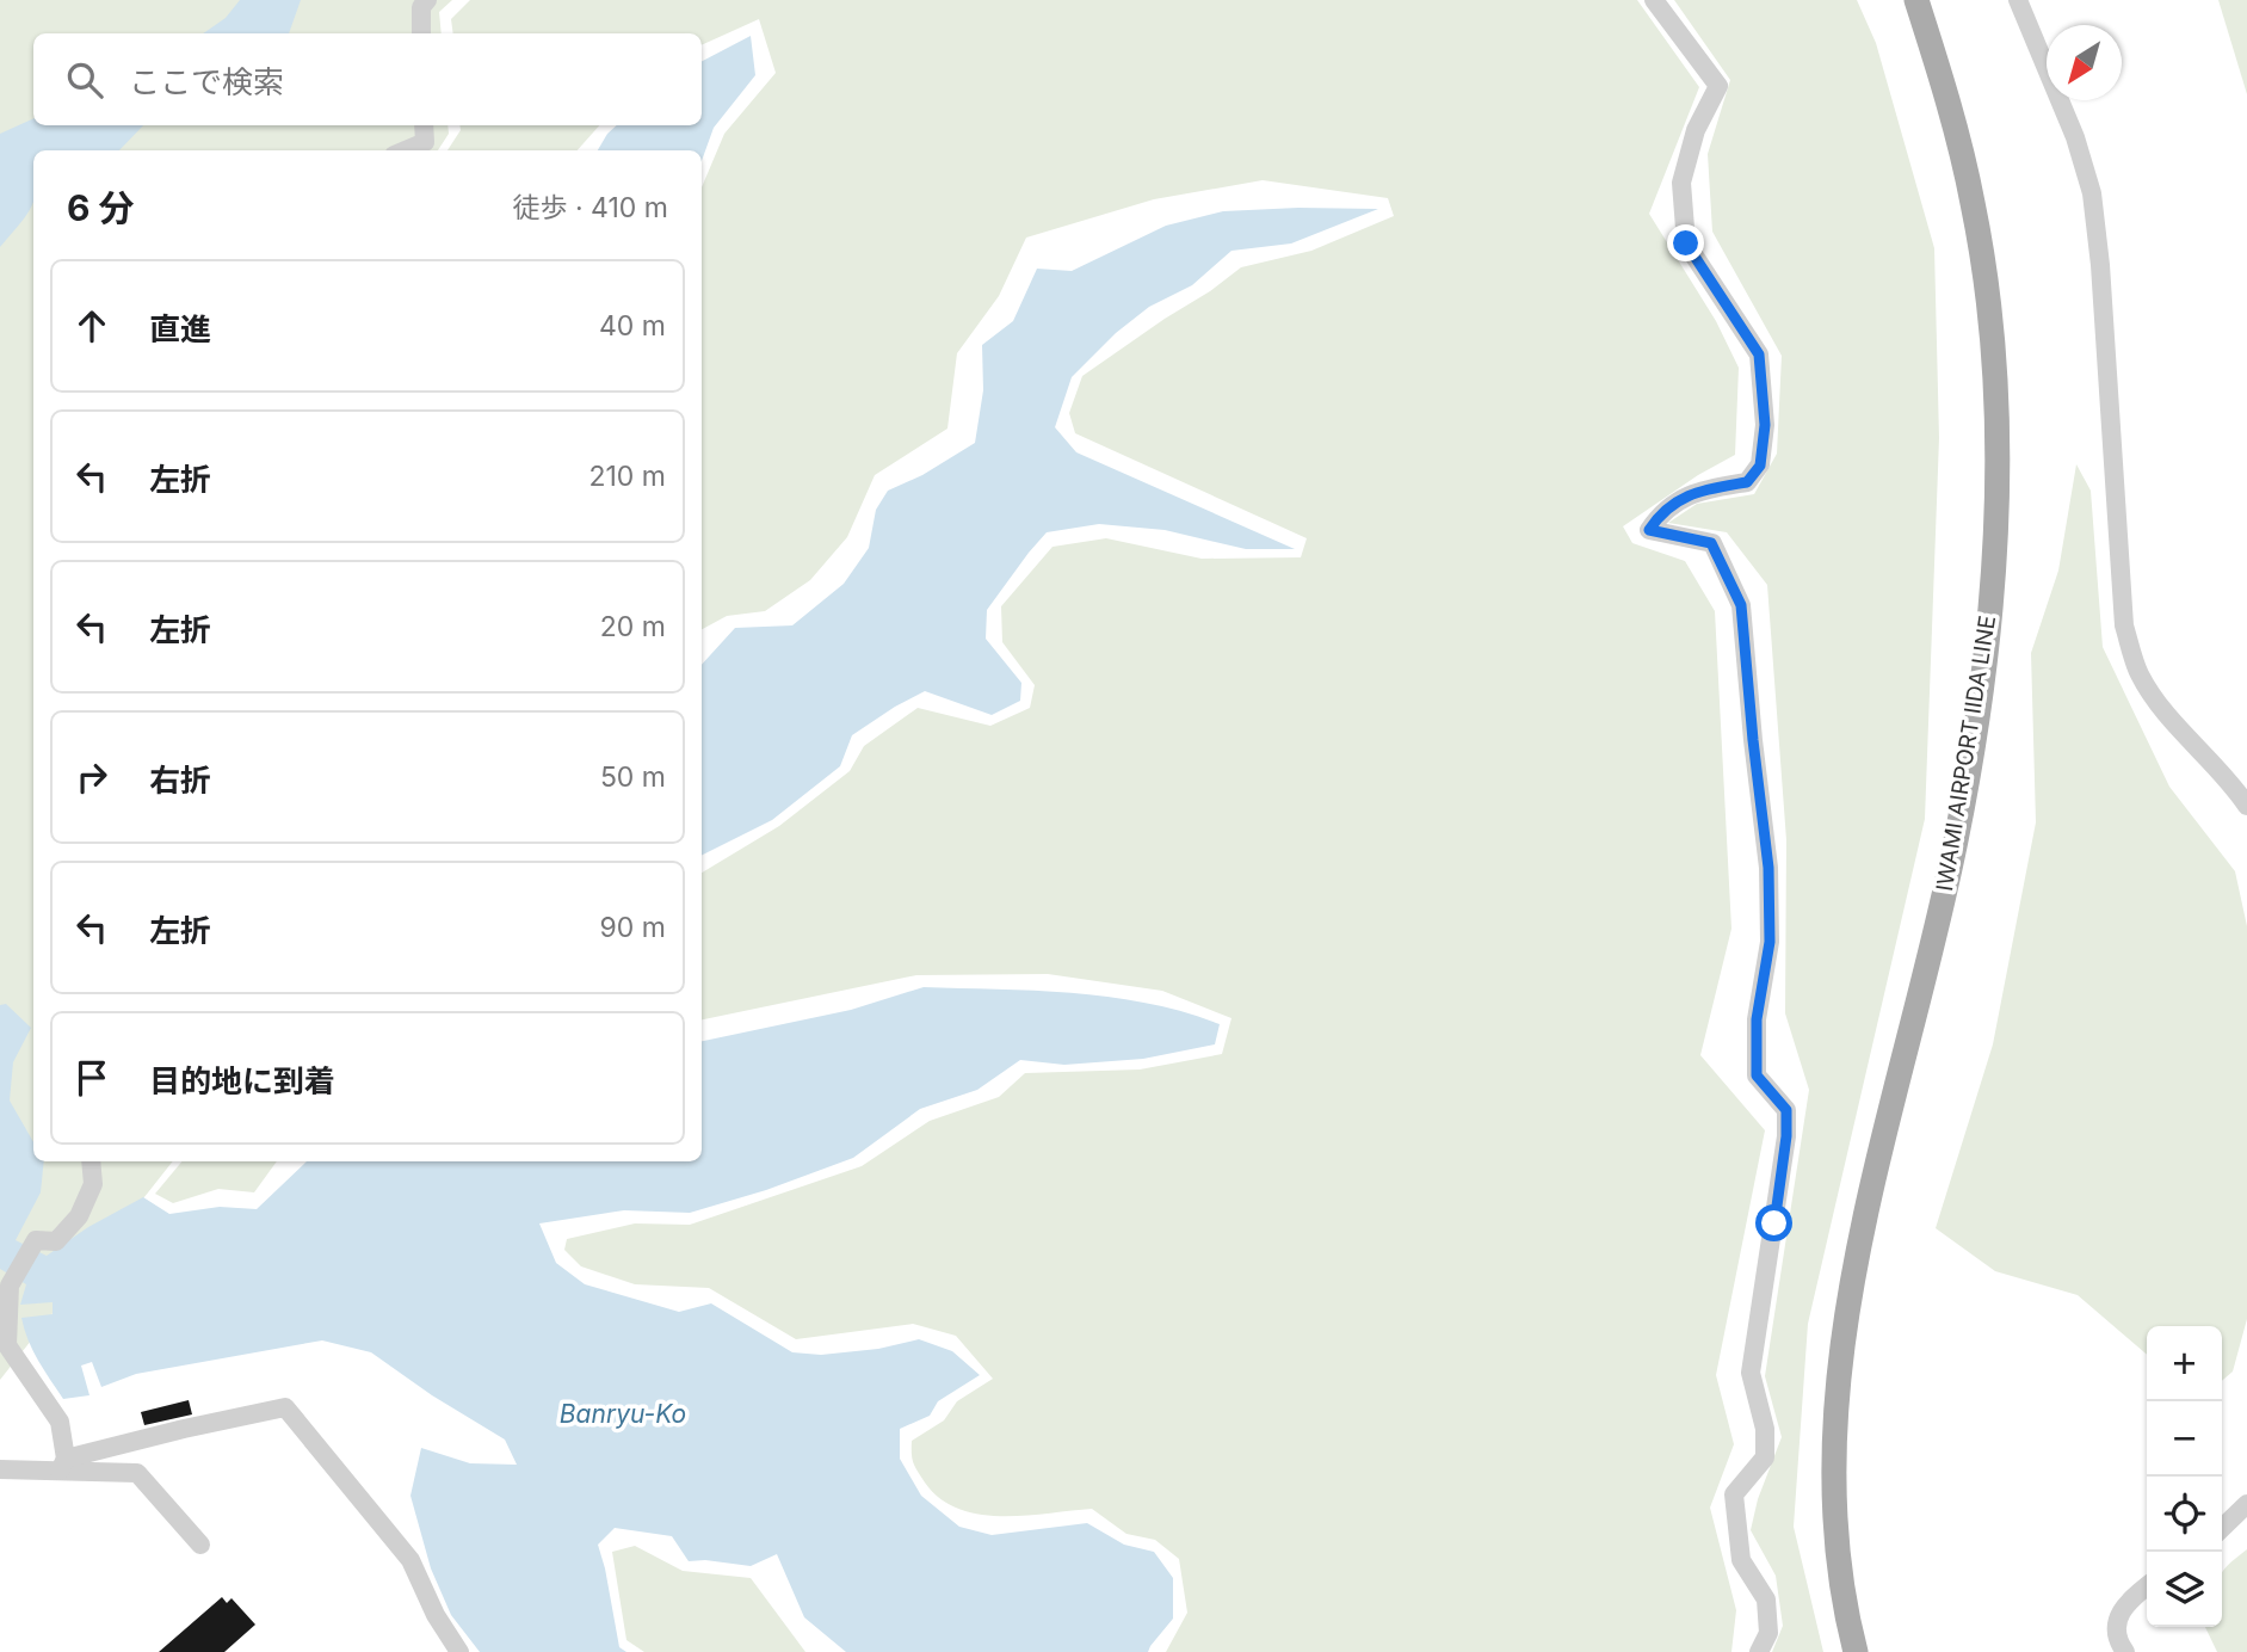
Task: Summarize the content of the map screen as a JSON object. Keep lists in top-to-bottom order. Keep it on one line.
{"streets":{"main road":["IWAMI AIRPORT IIDA LINE"]},"water":["Banryu-Ko"],"north":"bottom left","page":{"search":"ここで検索","heading":["6 分","徒歩 · 410 m"],"list":[["直進","40 m"],["左折","210 m"],["左折","20 m"],["右折","50 m"],["左折","90 m"],"目的地に到着"],"map_buttons":["+","−"]}}
